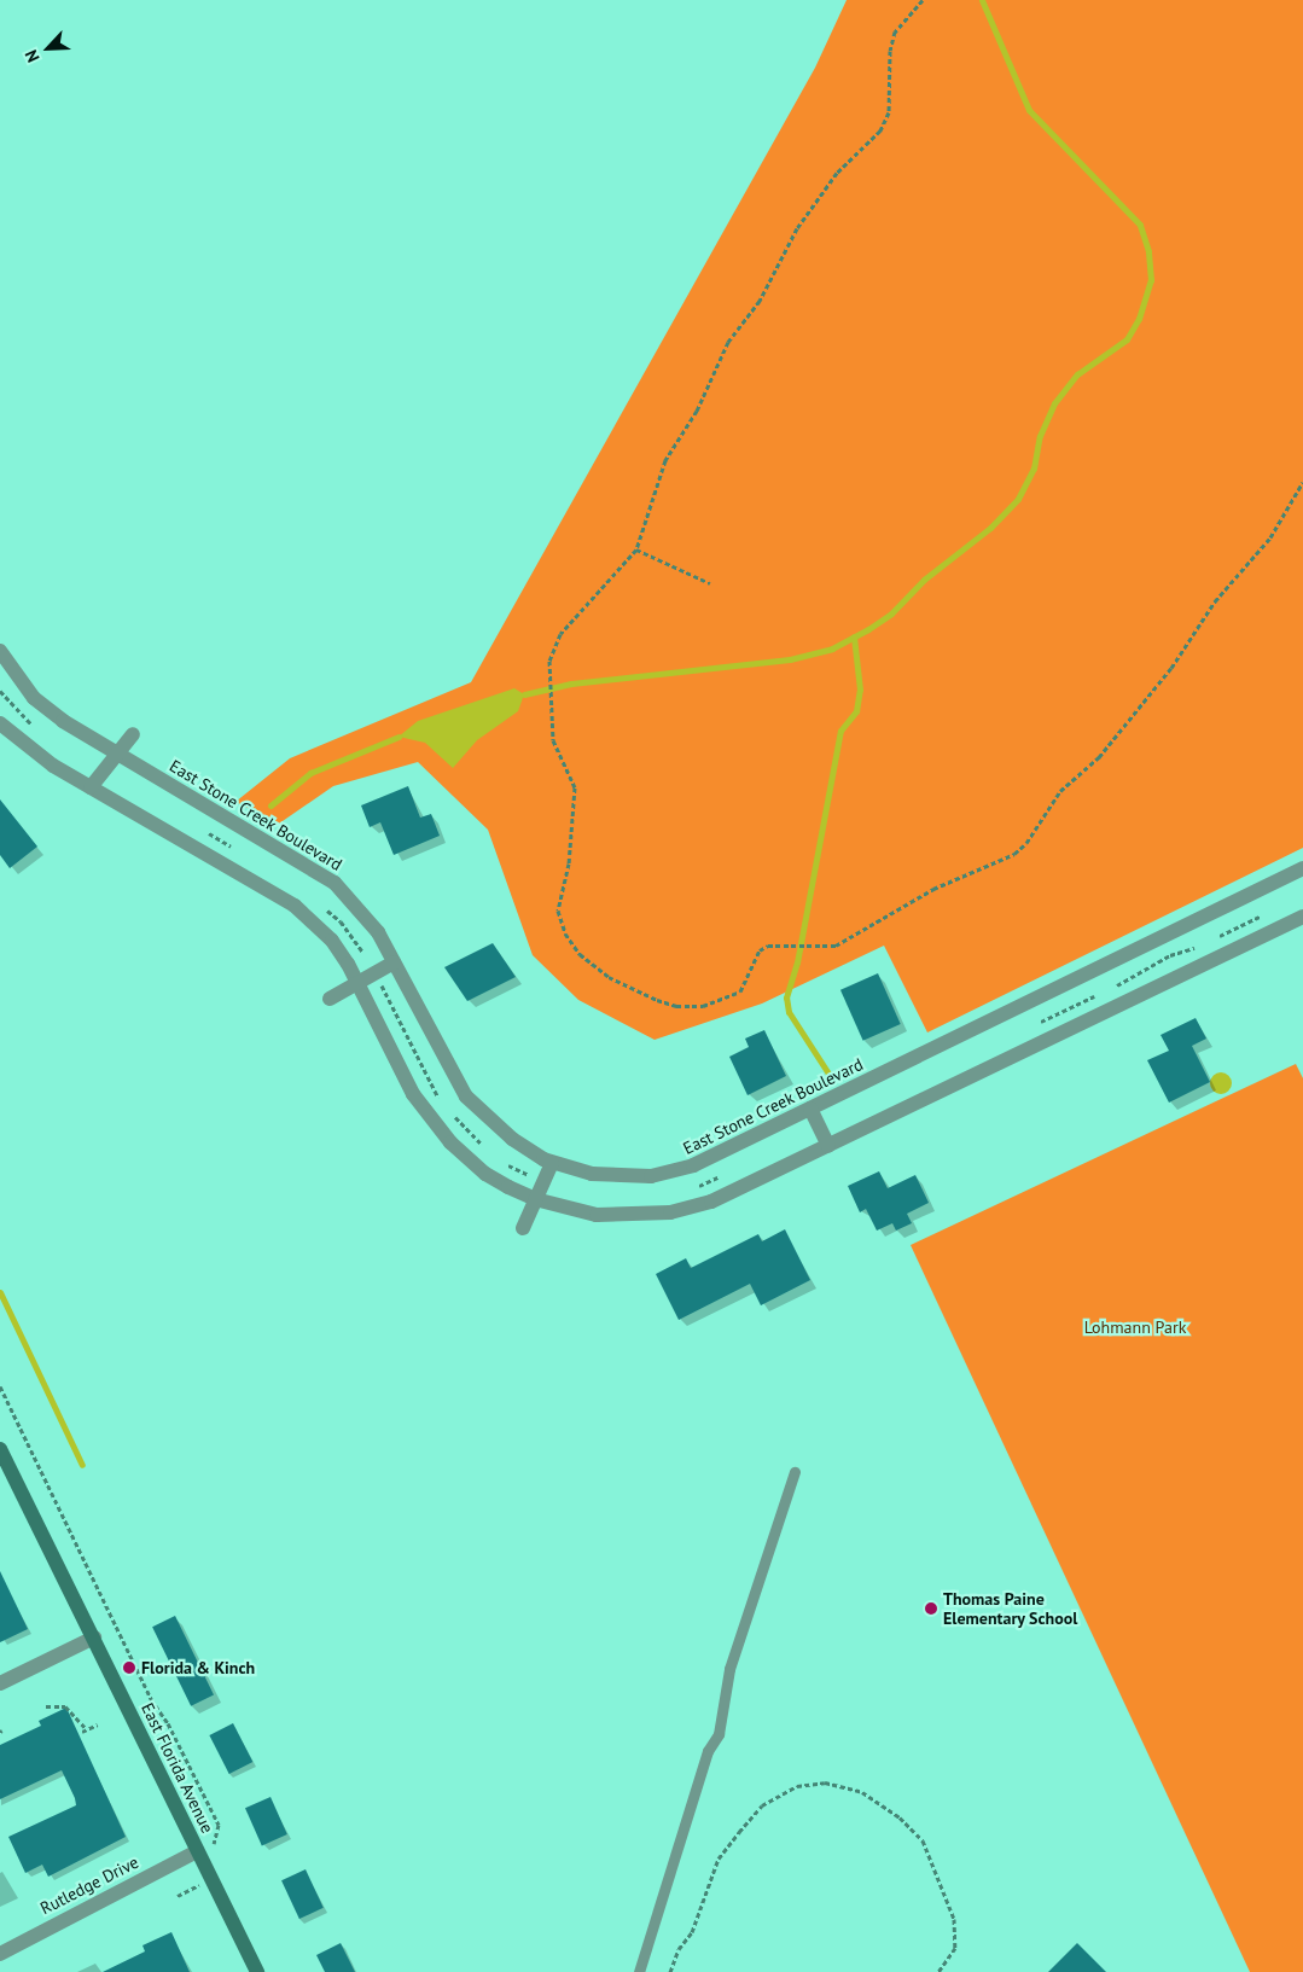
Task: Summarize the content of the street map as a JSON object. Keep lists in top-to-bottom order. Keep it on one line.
{"streets":{"street":["East Stone Creek Boulevard","East Florida Avenue","Rutledge Drive"]},"crossings":[["East Florida Avenue","Rutledge Drive"]],"parks":["Lohmann Park"],"places":["Thomas Paine Elementary School","Florida & Kinch"],"north":"bottom left"}
